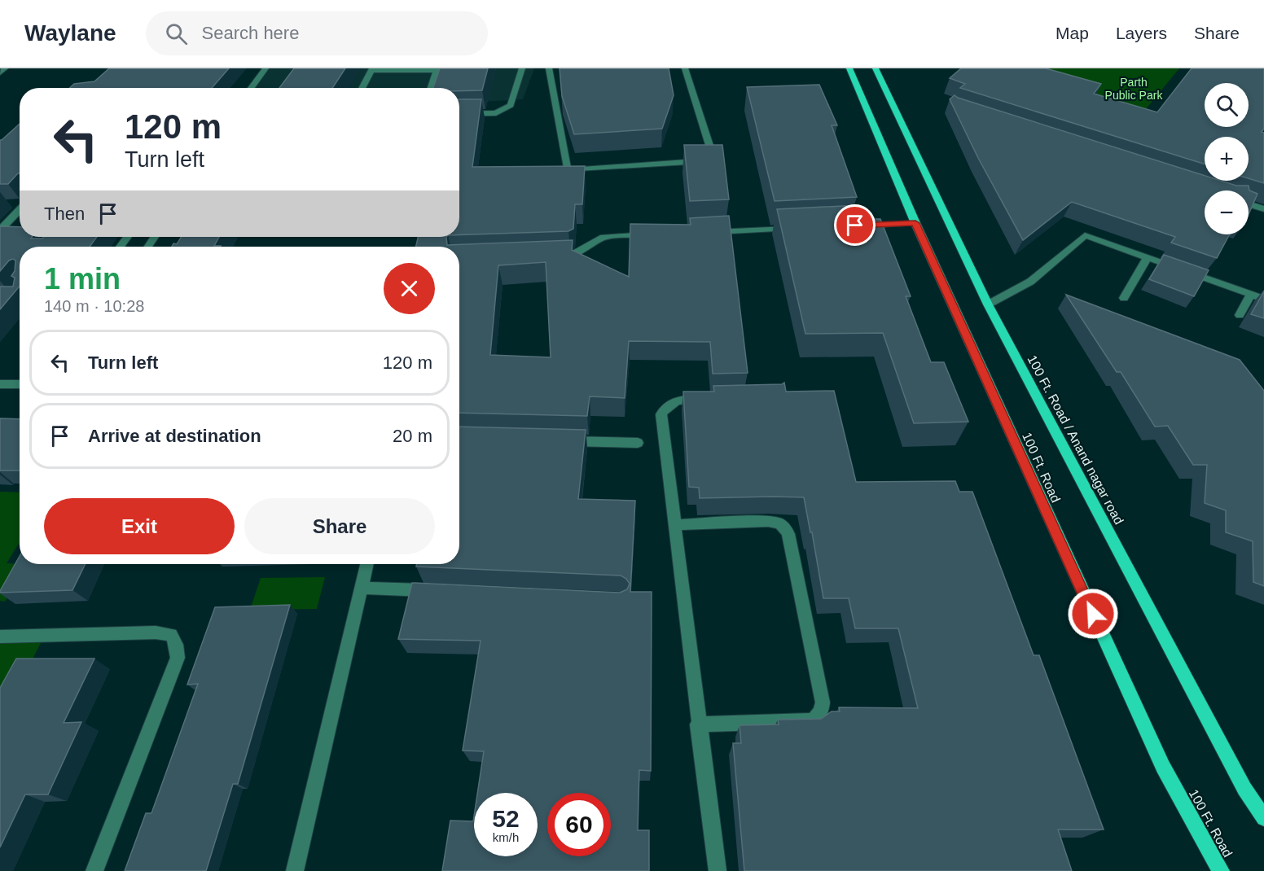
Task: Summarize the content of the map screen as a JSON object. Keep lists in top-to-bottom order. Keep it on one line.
{"streets":{"main road":["100 Ft. Road / Anand nagar road","100 Ft. Road"]},"parks":["Parth Public Park"],"page":{"header":"Waylane","search":"Search here","nav":["Map","Layers","Share"],"map_buttons":["+","−"],"turn":["120 m","Turn left"],"then":"Then","heading":["1 min","140 m · 10:28"],"list":[{"name":"Turn left","value":"120 m"},{"name":"Arrive at destination","value":"20 m"}],"buttons":["Exit","Share"],"speed":"52 km/h","limit":"60"}}
